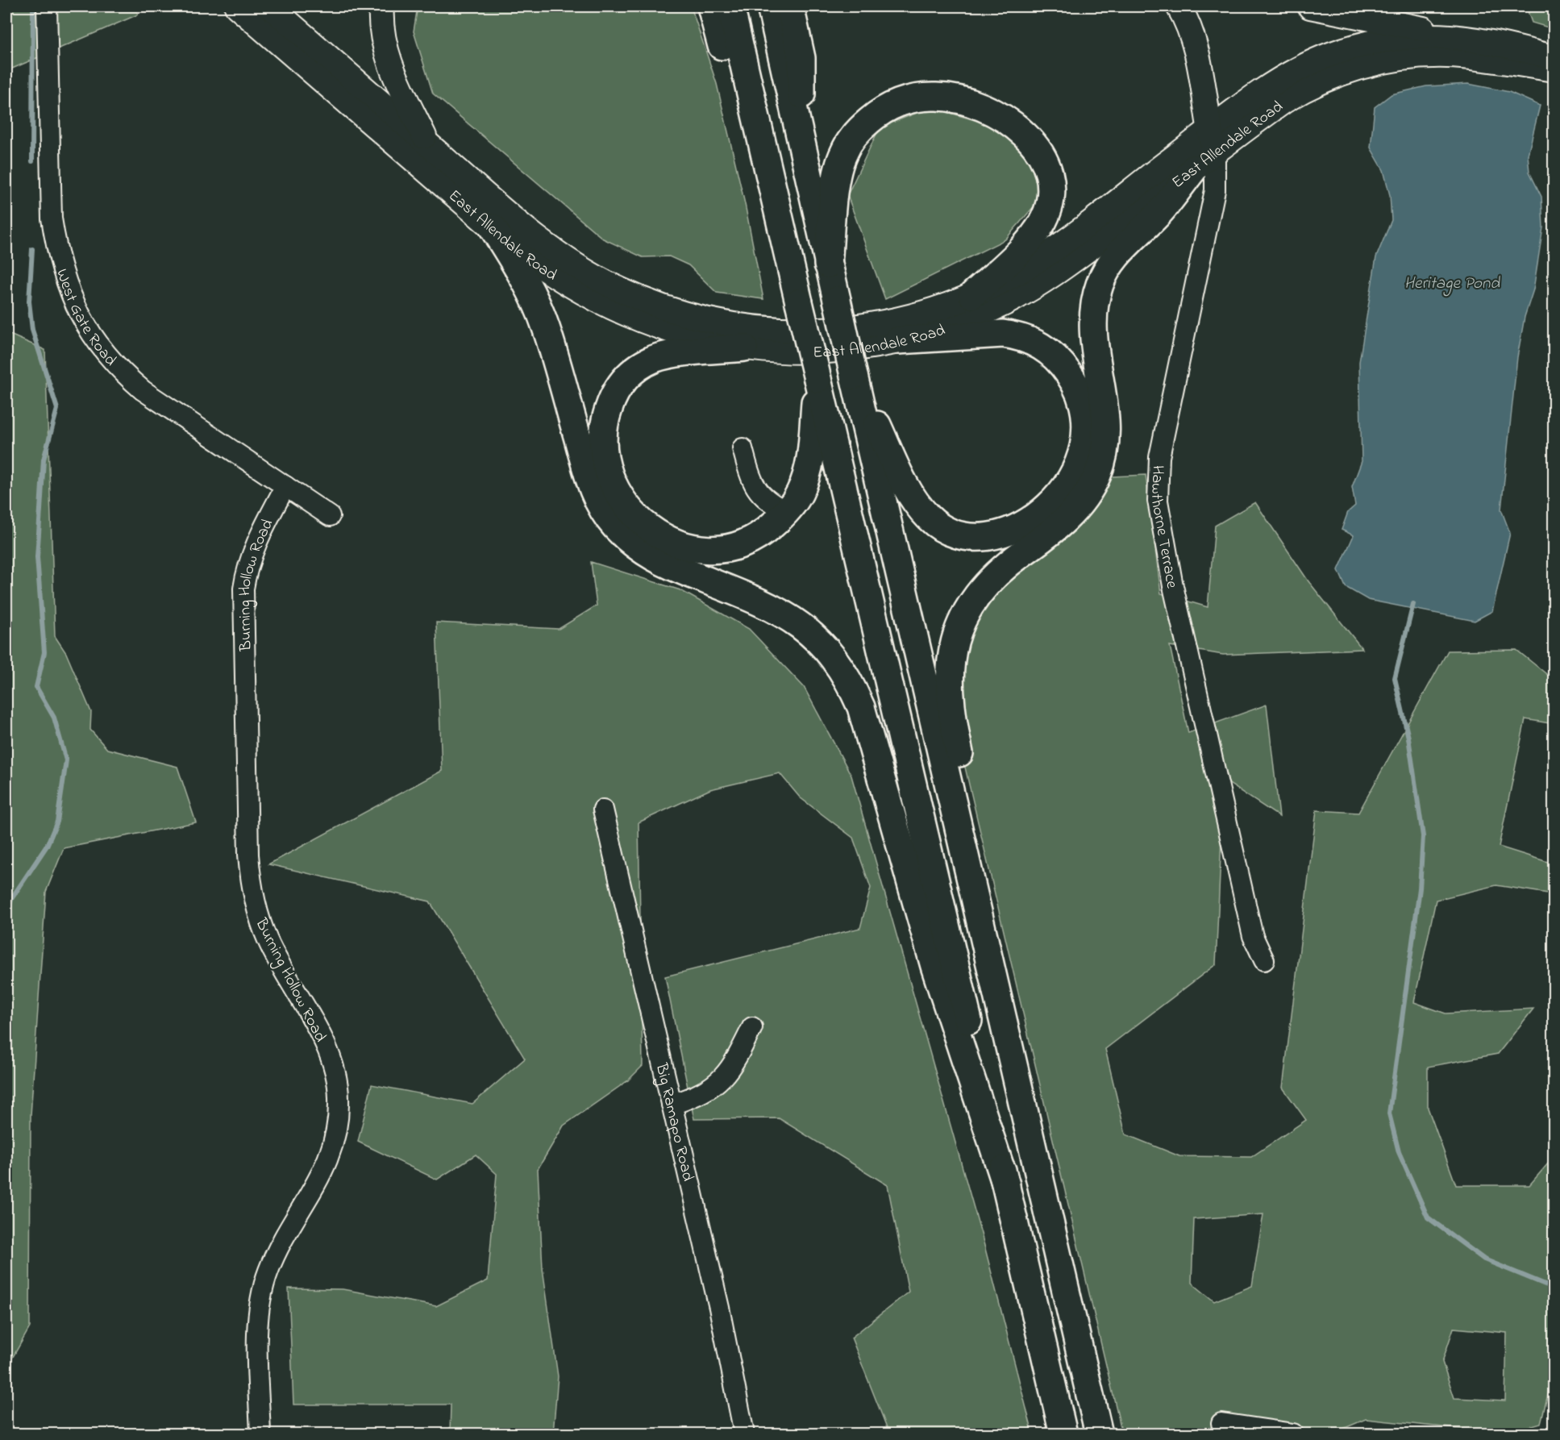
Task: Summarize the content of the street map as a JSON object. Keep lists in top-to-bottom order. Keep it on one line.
{"streets":{"main road":["East Allendale Road","Hawthorne Terrace"],"street":["West Gate Road","Burning Hollow Road","Big Ramapo Road"]},"crossings":[["East Allendale Road","Hawthorne Terrace"],["West Gate Road","Burning Hollow Road"]],"water":["Heritage Pond"]}
